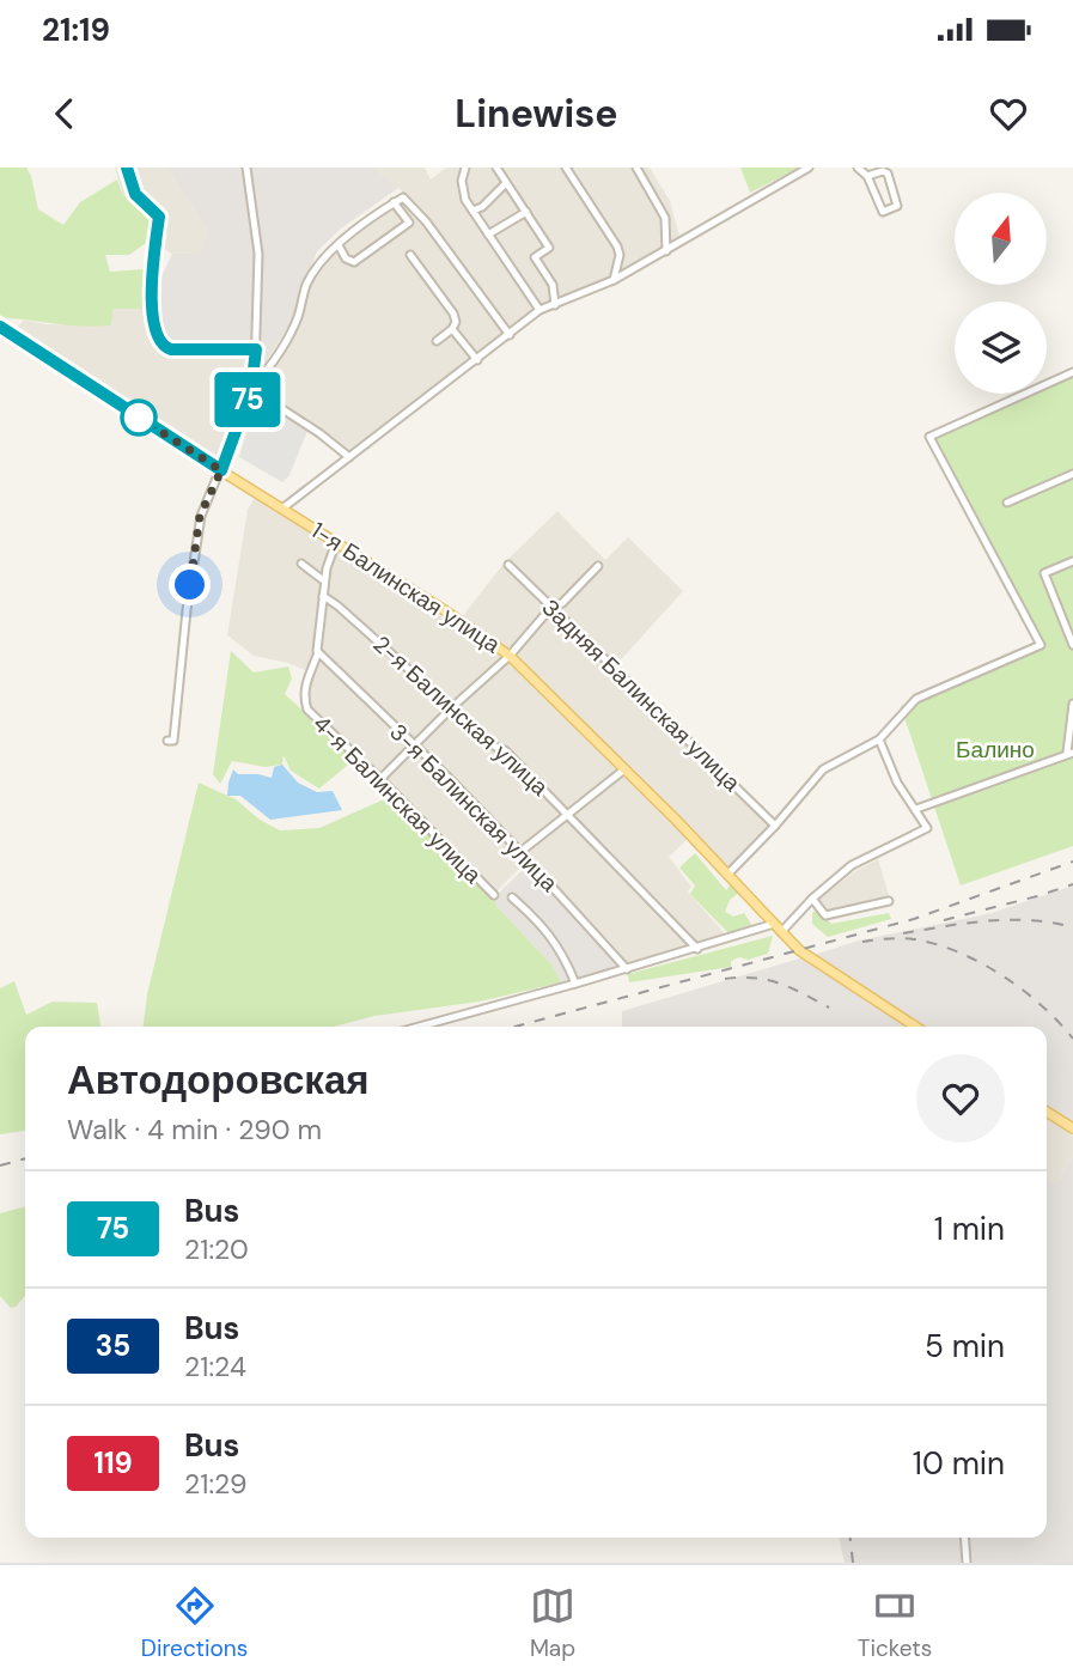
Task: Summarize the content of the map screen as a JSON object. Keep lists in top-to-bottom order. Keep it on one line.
{"streets":{"main road":["1-я Балинская улица"],"street":["Задняя Балинская улица","2-я Балинская улица","4-я Балинская улица","3-я Балинская улица"]},"crossings":[["4-я Балинская улица","3-я Балинская улица"]],"parks":["Балино"],"lines":["bus line 75"],"north":"top","page":{"status":"21:19","header":"Linewise","on_map":"75","heading":["Автодоровская","Walk · 4 min · 290 m"],"list":[{"mark":"75","name":"Bus","note":"21:20","value":"1 min"},{"mark":"35","name":"Bus","note":"21:24","value":"5 min"},{"mark":"119","name":"Bus","note":"21:29","value":"10 min"}],"tabs":["Directions","Map","Tickets"]}}
